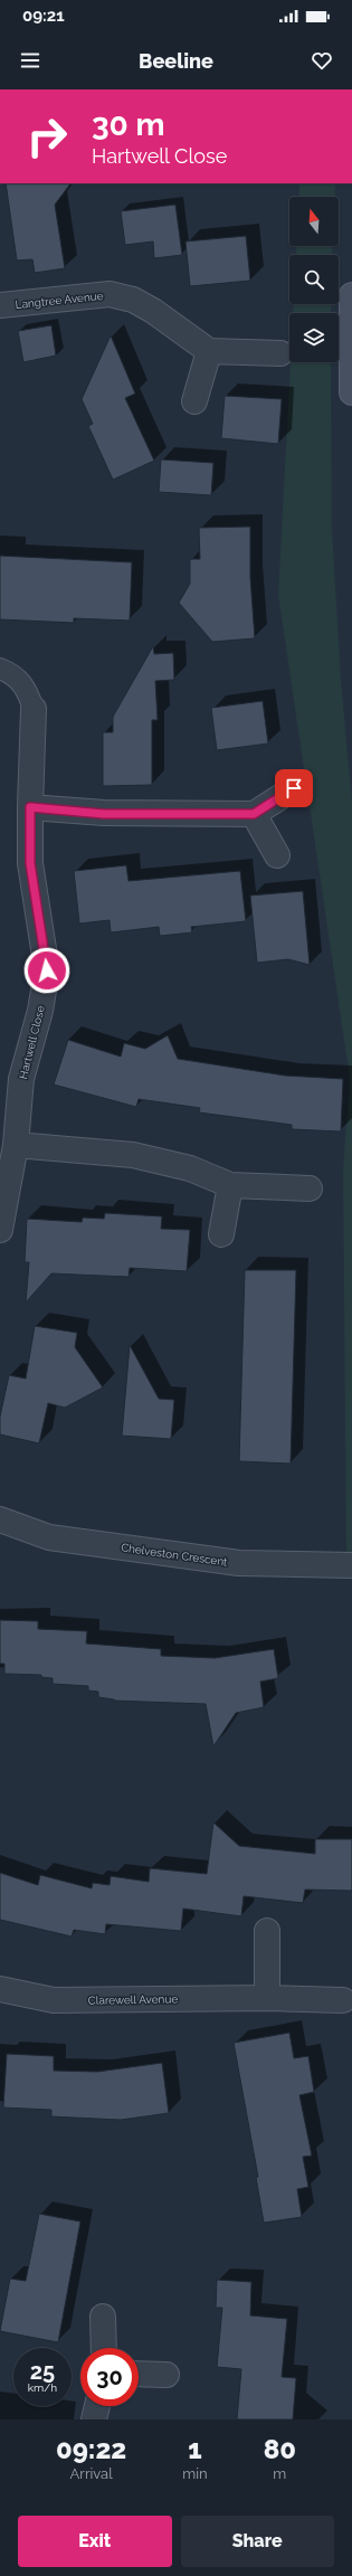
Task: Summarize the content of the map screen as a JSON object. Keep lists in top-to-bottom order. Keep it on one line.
{"streets":{"street":["Langtree Avenue","Hartwell Close","Chelveston Crescent","Clarewell Avenue"]},"north":"top","page":{"status":"09:21","header":"Beeline","turn":["30 m","Hartwell Close"],"speed":"25 km/h","limit":"30","eta":["09:22","Arrival","1","min","80","m"],"buttons":["Exit","Share"]}}
